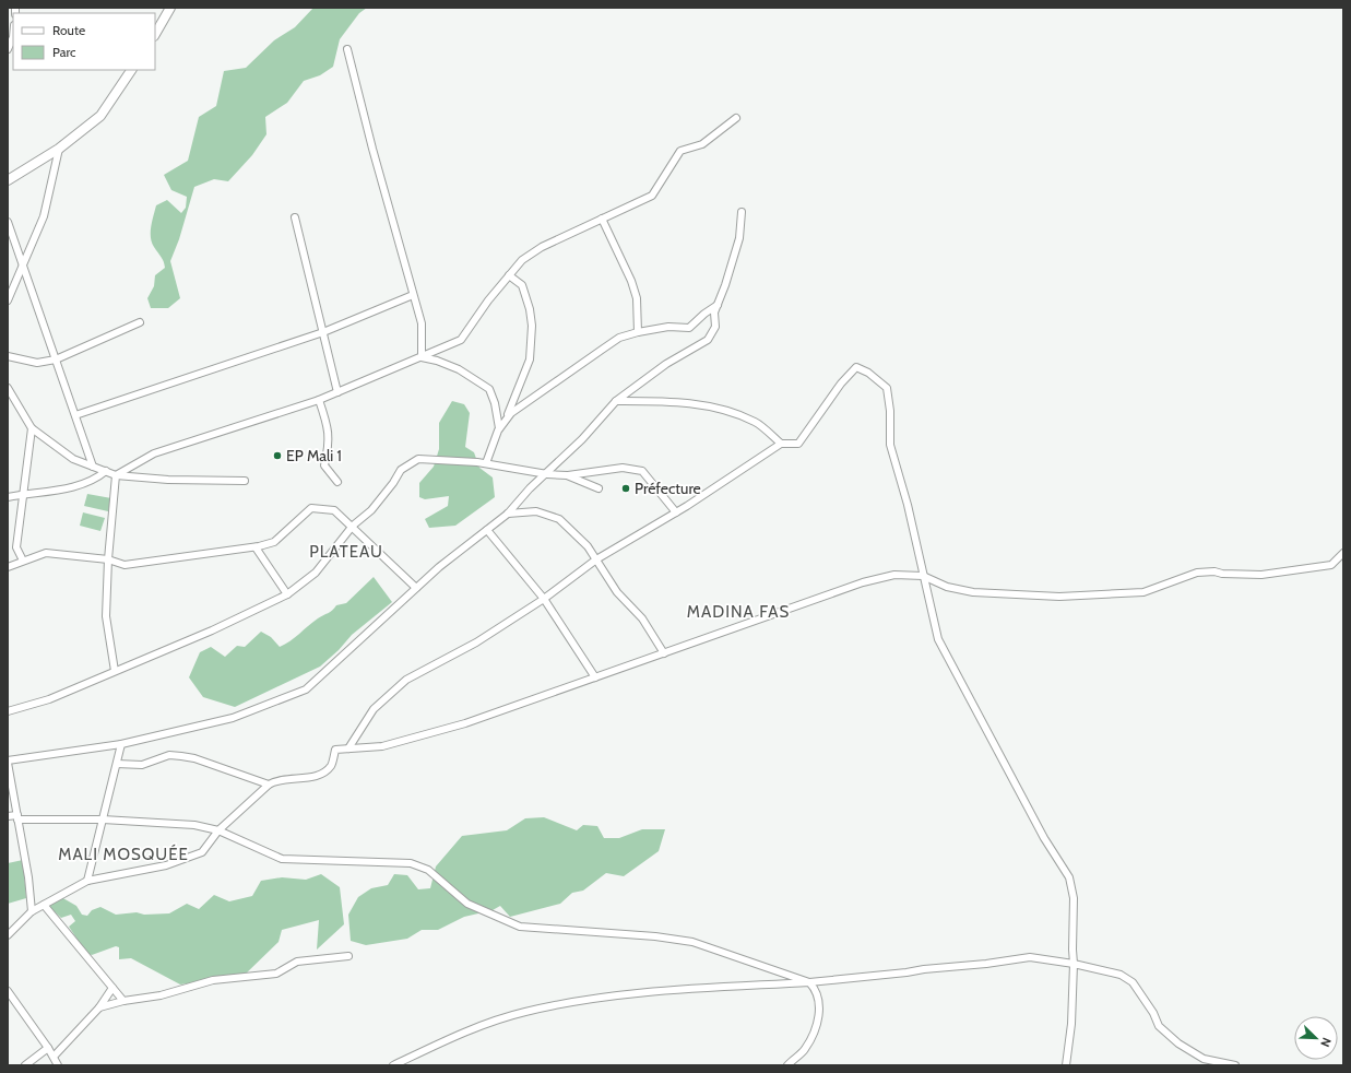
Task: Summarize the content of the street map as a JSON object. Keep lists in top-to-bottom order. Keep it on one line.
{"districts":["PLATEAU","MADINA FAS","MALI MOSQUÉE"],"places":["EP Mali 1","Préfecture"],"legend":["Route","Parc"],"north":"bottom right"}
